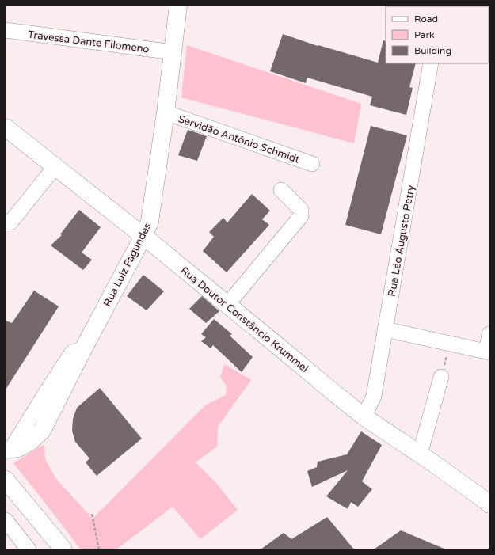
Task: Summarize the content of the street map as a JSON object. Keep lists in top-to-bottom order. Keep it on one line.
{"streets":{"main road":["Rua Luiz Fagundes","Rua Doutor Constâncio Krummel"],"street":["Travessa Dante Filomeno","Servidão Antônio Schmidt","Rua Léo Augusto Petry"]},"crossings":[["Travessa Dante Filomeno","Rua Luiz Fagundes"],["Servidão Antônio Schmidt","Rua Luiz Fagundes"],["Rua Léo Augusto Petry","Rua Doutor Constâncio Krummel"],["Rua Luiz Fagundes","Rua Doutor Constâncio Krummel"]],"legend":["Road","Park","Building"]}
